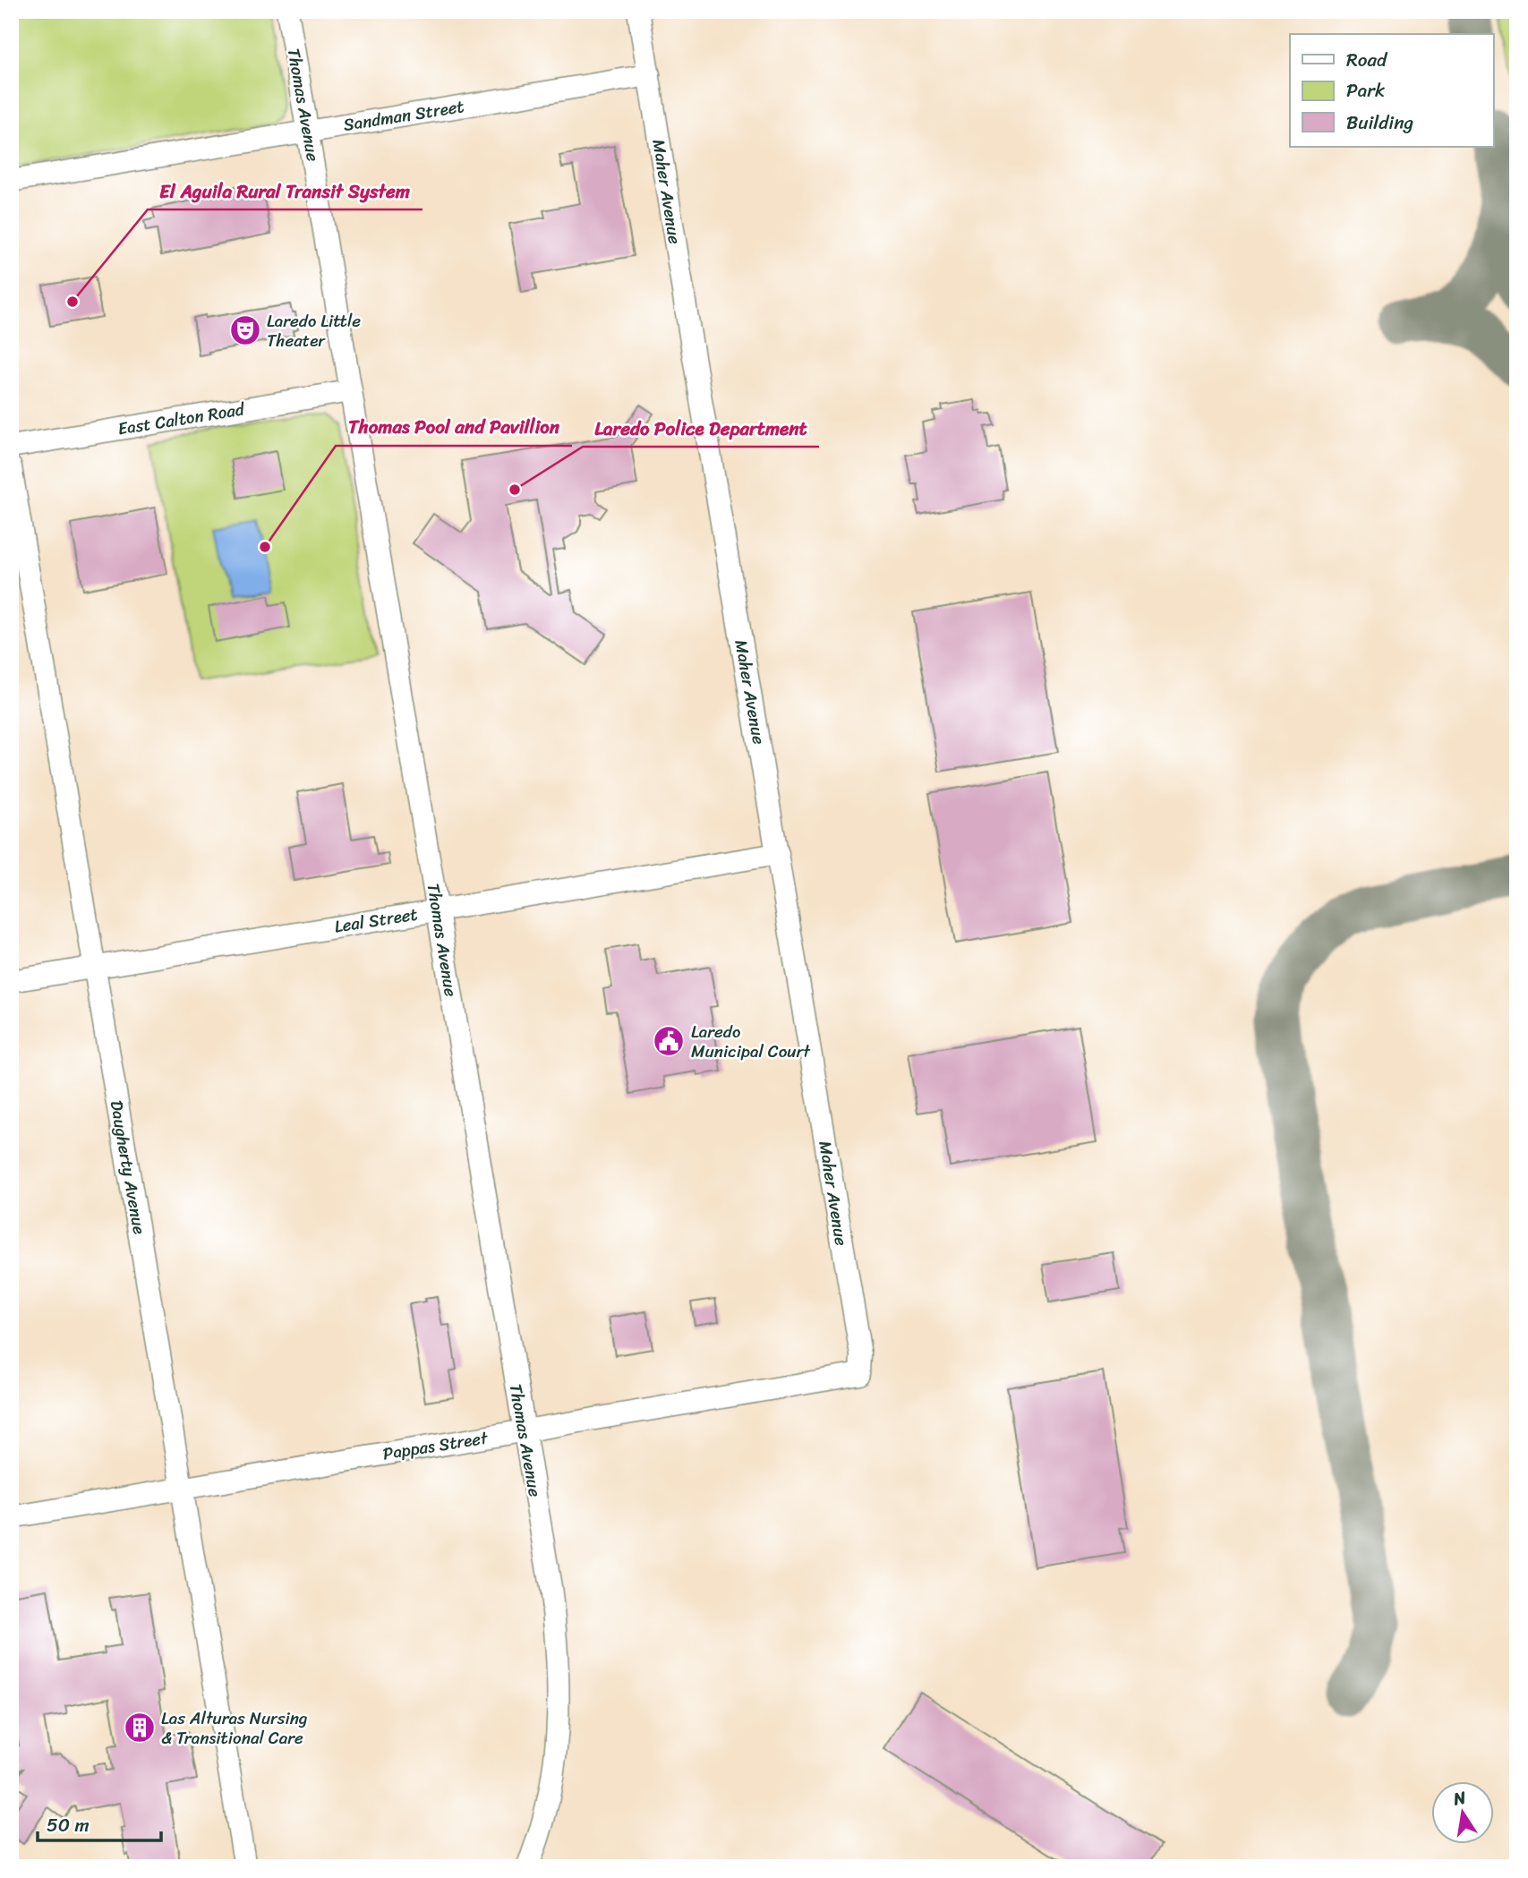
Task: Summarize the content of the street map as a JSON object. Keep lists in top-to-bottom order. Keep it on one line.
{"streets":{"street":["Thomas Avenue","Sandman Street","Maher Avenue","East Calton Road","Leal Street","Daugherty Avenue","Pappas Street"]},"crossings":[["Thomas Avenue","Sandman Street"],["Thomas Avenue","East Calton Road"],["Thomas Avenue","Leal Street"],["Thomas Avenue","Pappas Street"],["Sandman Street","Maher Avenue"],["Maher Avenue","Leal Street"],["Maher Avenue","Pappas Street"],["Leal Street","Daugherty Avenue"],["Daugherty Avenue","Pappas Street"]],"places":{"other":["El Aguila Rural Transit System","Laredo Police Department","Thomas Pool and Pavillion"],"theatre":["Laredo Little Theater"],"public building":["Laredo Municipal Court"],"building":["Las Alturas Nursing & Transitional Care"]},"legend":["Road","Park","Building"],"scale_bar":"50 m","north":"top"}
